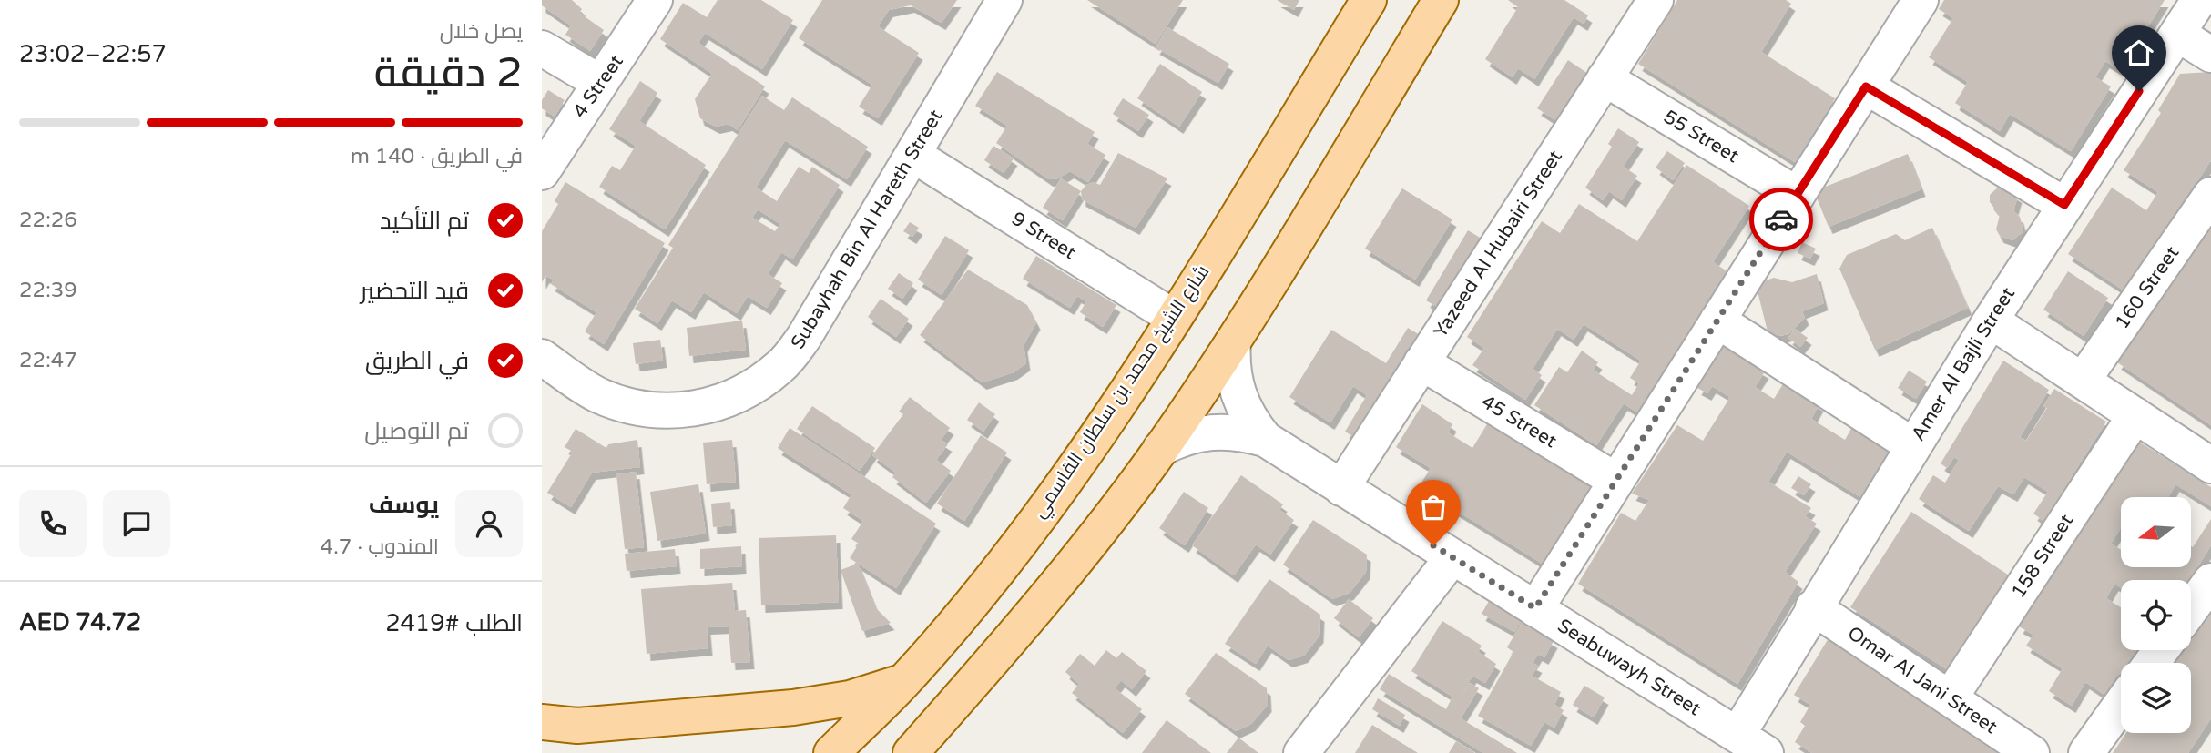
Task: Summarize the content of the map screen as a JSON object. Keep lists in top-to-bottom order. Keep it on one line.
{"streets":{"main road":["شارع الشيخ محمد بن سلطان القاسمي"],"street":["4 Street","55 Street","Subayhah Bin Al Hareth Street","9 Street","Yazeed Al Hubairi Street","160 Street","Amer Al Bajli Street","45 Street","158 Street","Seabuwayh Street","Omar Al Jani Street"]},"crossings":[["55 Street","Yazeed Al Hubairi Street"],["Subayhah Bin Al Hareth Street","9 Street"],["9 Street","شارع الشيخ محمد بن سلطان القاسمي"],["Yazeed Al Hubairi Street","45 Street"],["Yazeed Al Hubairi Street","Seabuwayh Street"],["Amer Al Bajli Street","Seabuwayh Street"],["Amer Al Bajli Street","Omar Al Jani Street"],["158 Street","Omar Al Jani Street"]],"north":"left","page":{"heading":["2 دقيقة","يصل خلال","22:57–23:02"],"panel":["يوسف","المندوب · 4.7","الطلب #2419","AED 74.72"],"bar":"في الطريق · 140 m","list":[["تم التأكيد","22:26"],["قيد التحضير","22:39"],["في الطريق","22:47"],"تم التوصيل"]}}
